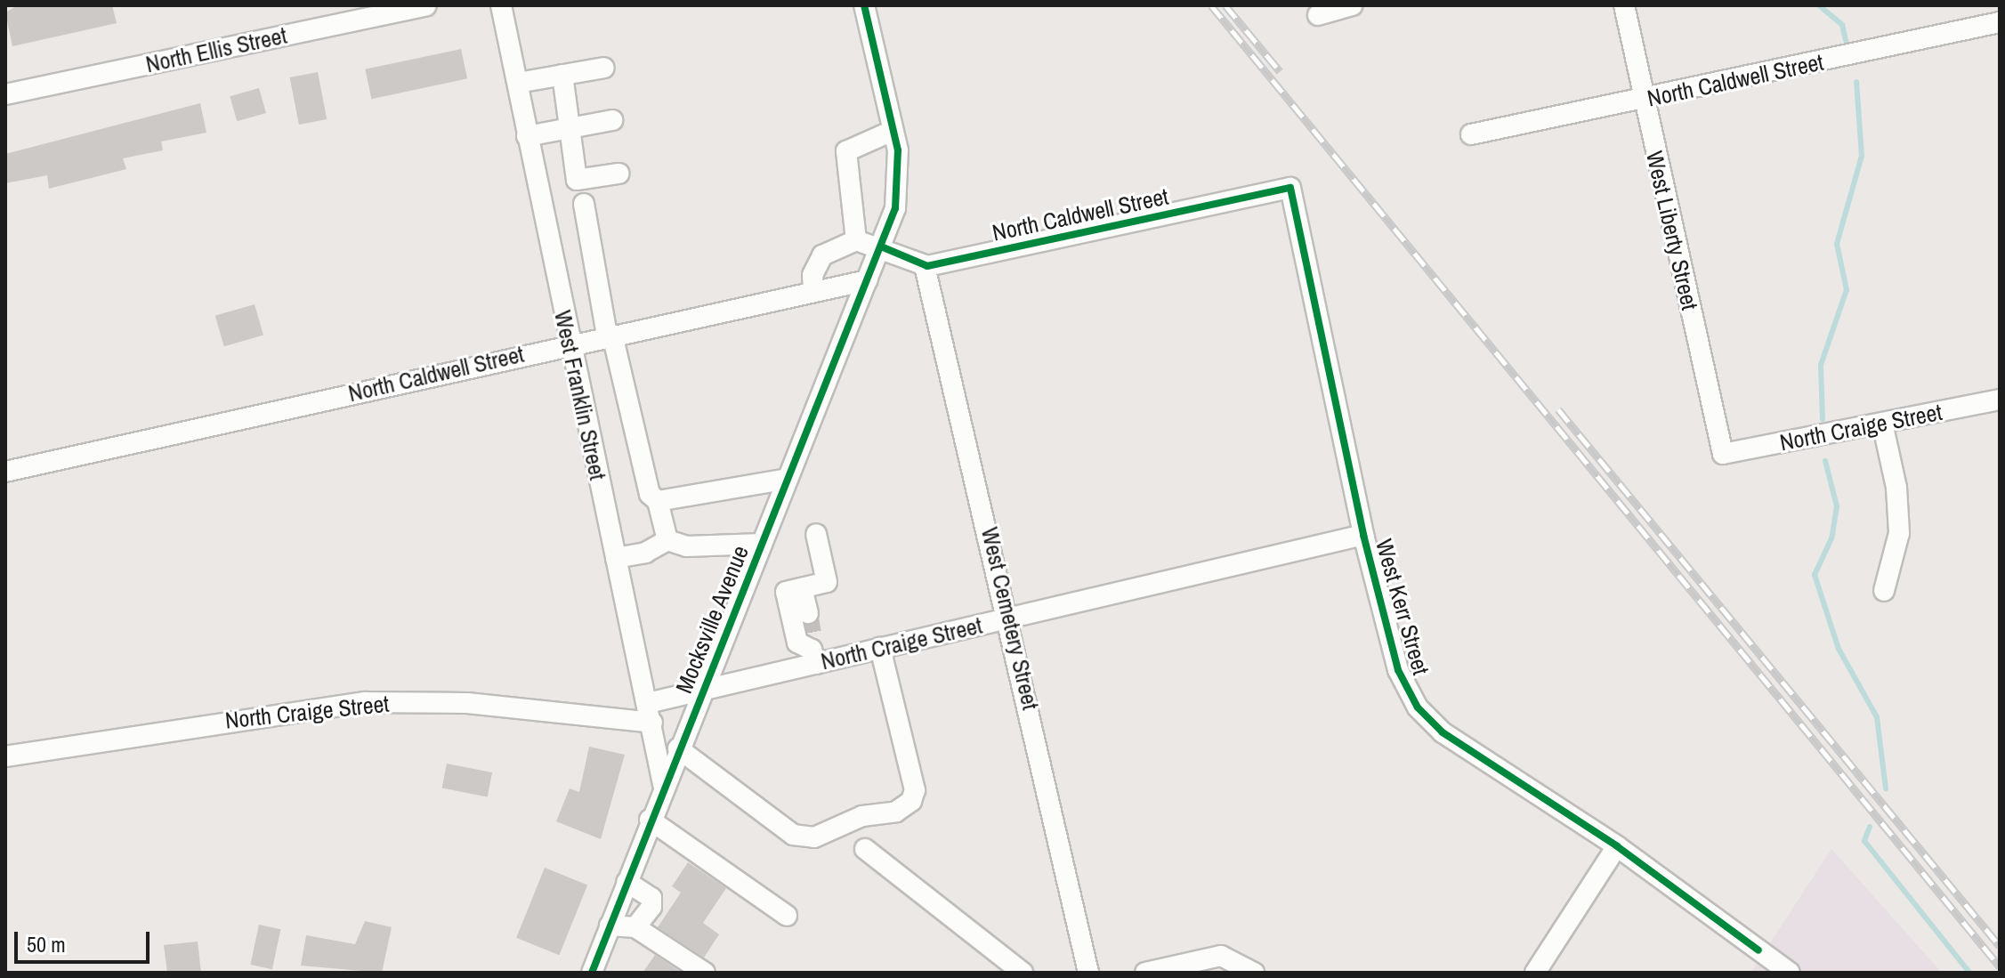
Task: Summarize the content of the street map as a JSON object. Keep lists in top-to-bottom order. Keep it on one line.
{"streets":{"street":["North Ellis Street","North Caldwell Street","West Liberty Street","West Franklin Street","North Craige Street","West Kerr Street","West Cemetery Street","Mocksville Avenue"]},"crossings":[["North Caldwell Street","West Liberty Street"],["North Caldwell Street","West Franklin Street"],["North Caldwell Street","West Kerr Street"],["North Caldwell Street","West Cemetery Street"],["North Caldwell Street","Mocksville Avenue"],["West Liberty Street","North Craige Street"],["West Franklin Street","North Craige Street"],["West Franklin Street","Mocksville Avenue"],["North Craige Street","West Kerr Street"],["North Craige Street","West Cemetery Street"],["North Craige Street","Mocksville Avenue"]],"scale_bar":"50 m"}
